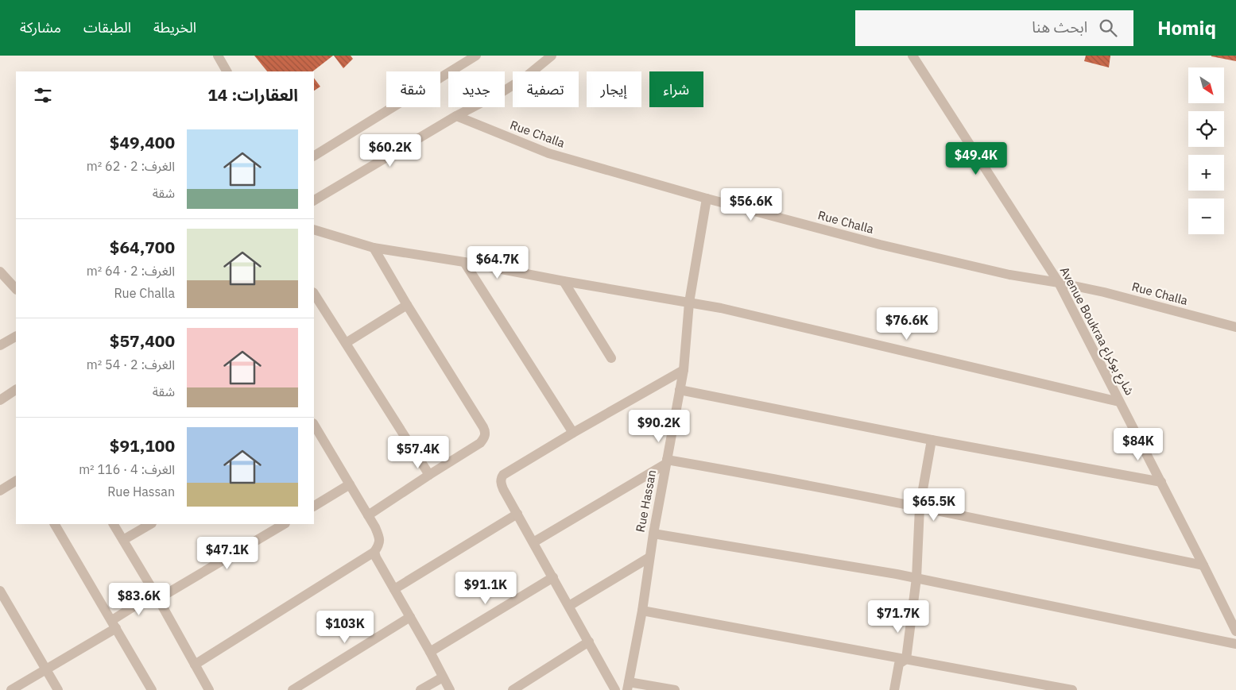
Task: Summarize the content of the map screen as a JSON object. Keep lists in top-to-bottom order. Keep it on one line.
{"streets":{"street":["Rue Challa","Avenue Boukraa شارع بوكراع","Rue Hassan"]},"crossings":[["Rue Challa","Avenue Boukraa شارع بوكراع"],["Rue Challa","Rue Hassan"]],"north":"bottom right","page":{"header":"Homiq","search":"ابحث هنا","nav":["الخريطة","الطبقات","مشاركة"],"map_buttons":["+","−"],"chip":["شراء","إيجار","تصفية","جديد","شقة"],"heading":"العقارات: 14","list":[{"name":"$49,400","note":"الغرف: 2 · 62 m² · شقة"},{"name":"$64,700","note":"الغرف: 2 · 64 m² · Rue Challa"},{"name":"$57,400","note":"الغرف: 2 · 54 m² · شقة"},{"name":"$91,100","note":"الغرف: 4 · 116 m² · Rue Hassan"}],"price":["$60.2K","$49.4K","$56.6K","$64.7K","$76.6K","$90.2K","$84K","$57.4K","$65.5K","$47.1K","$91.1K","$83.6K","$71.7K","$103K"]}}
